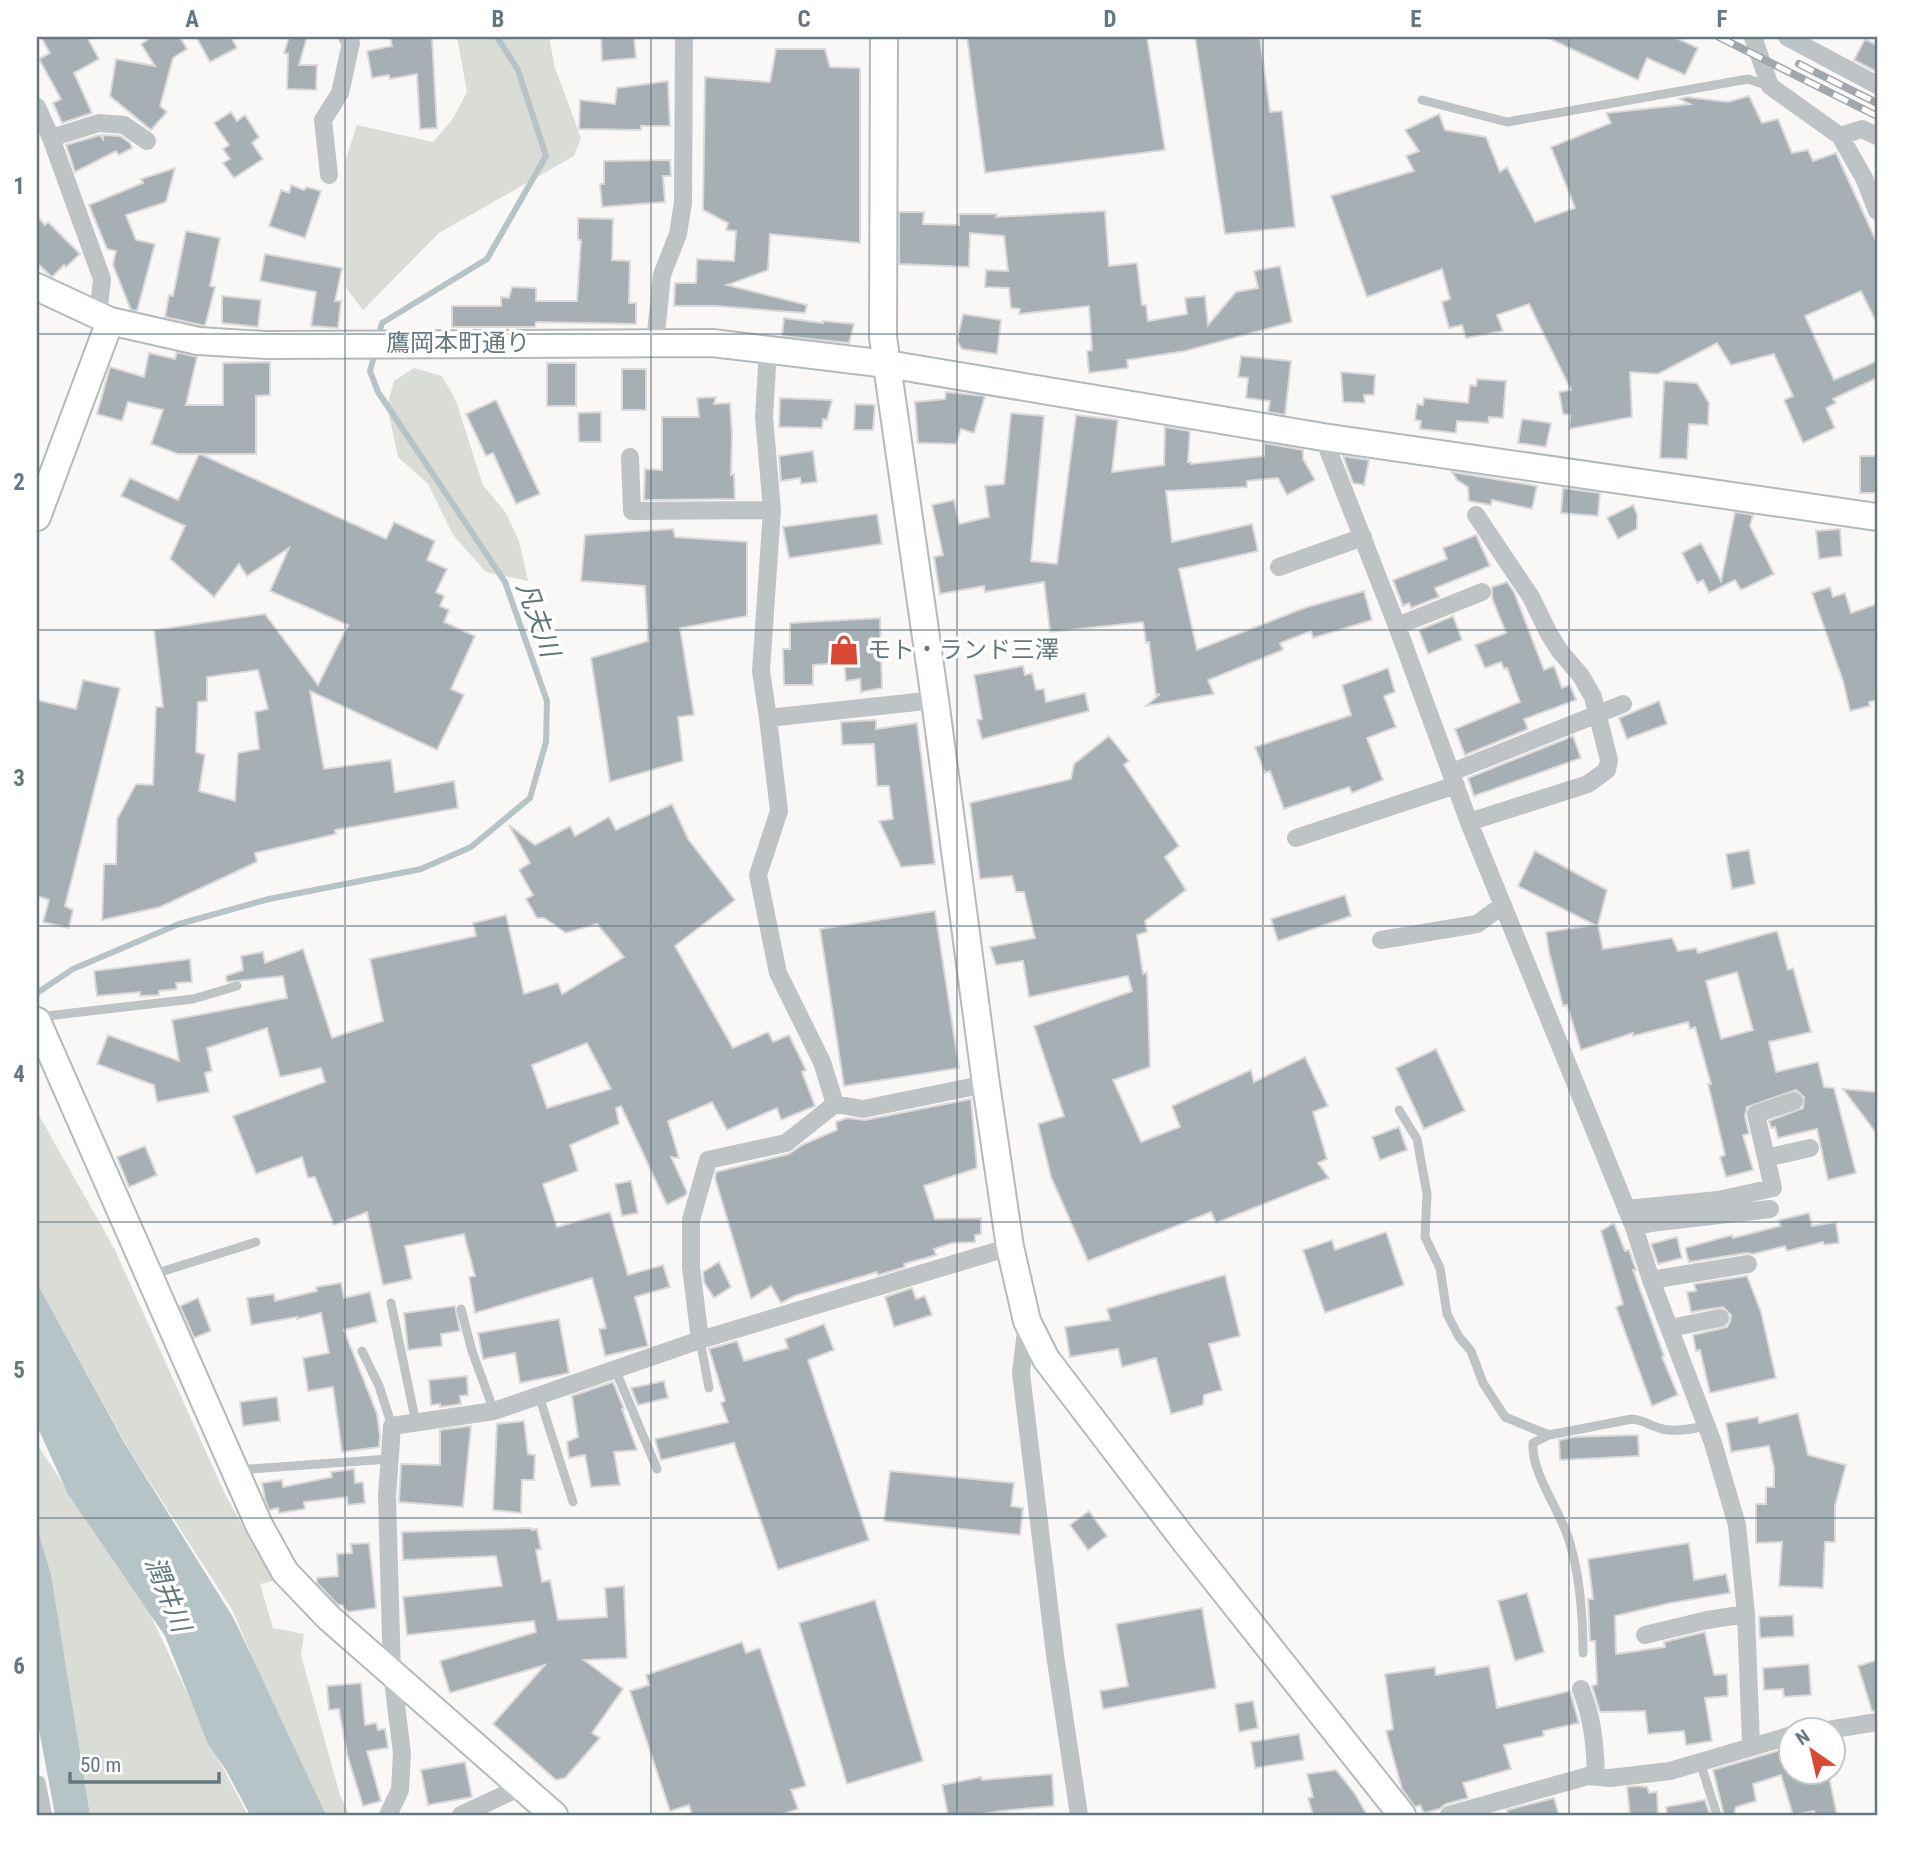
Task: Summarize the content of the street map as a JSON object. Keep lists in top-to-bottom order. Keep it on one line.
{"streets":{"street":["鷹岡本町通り"]},"water":["凡夫川","潤井川"],"places":{"shop":["モト・ランド三澤"]},"scale_bar":"50 m","north":"top left","grid":{"columns":["A","B","C","D","E","F"],"rows":["1","2","3","4","5","6"]}}
